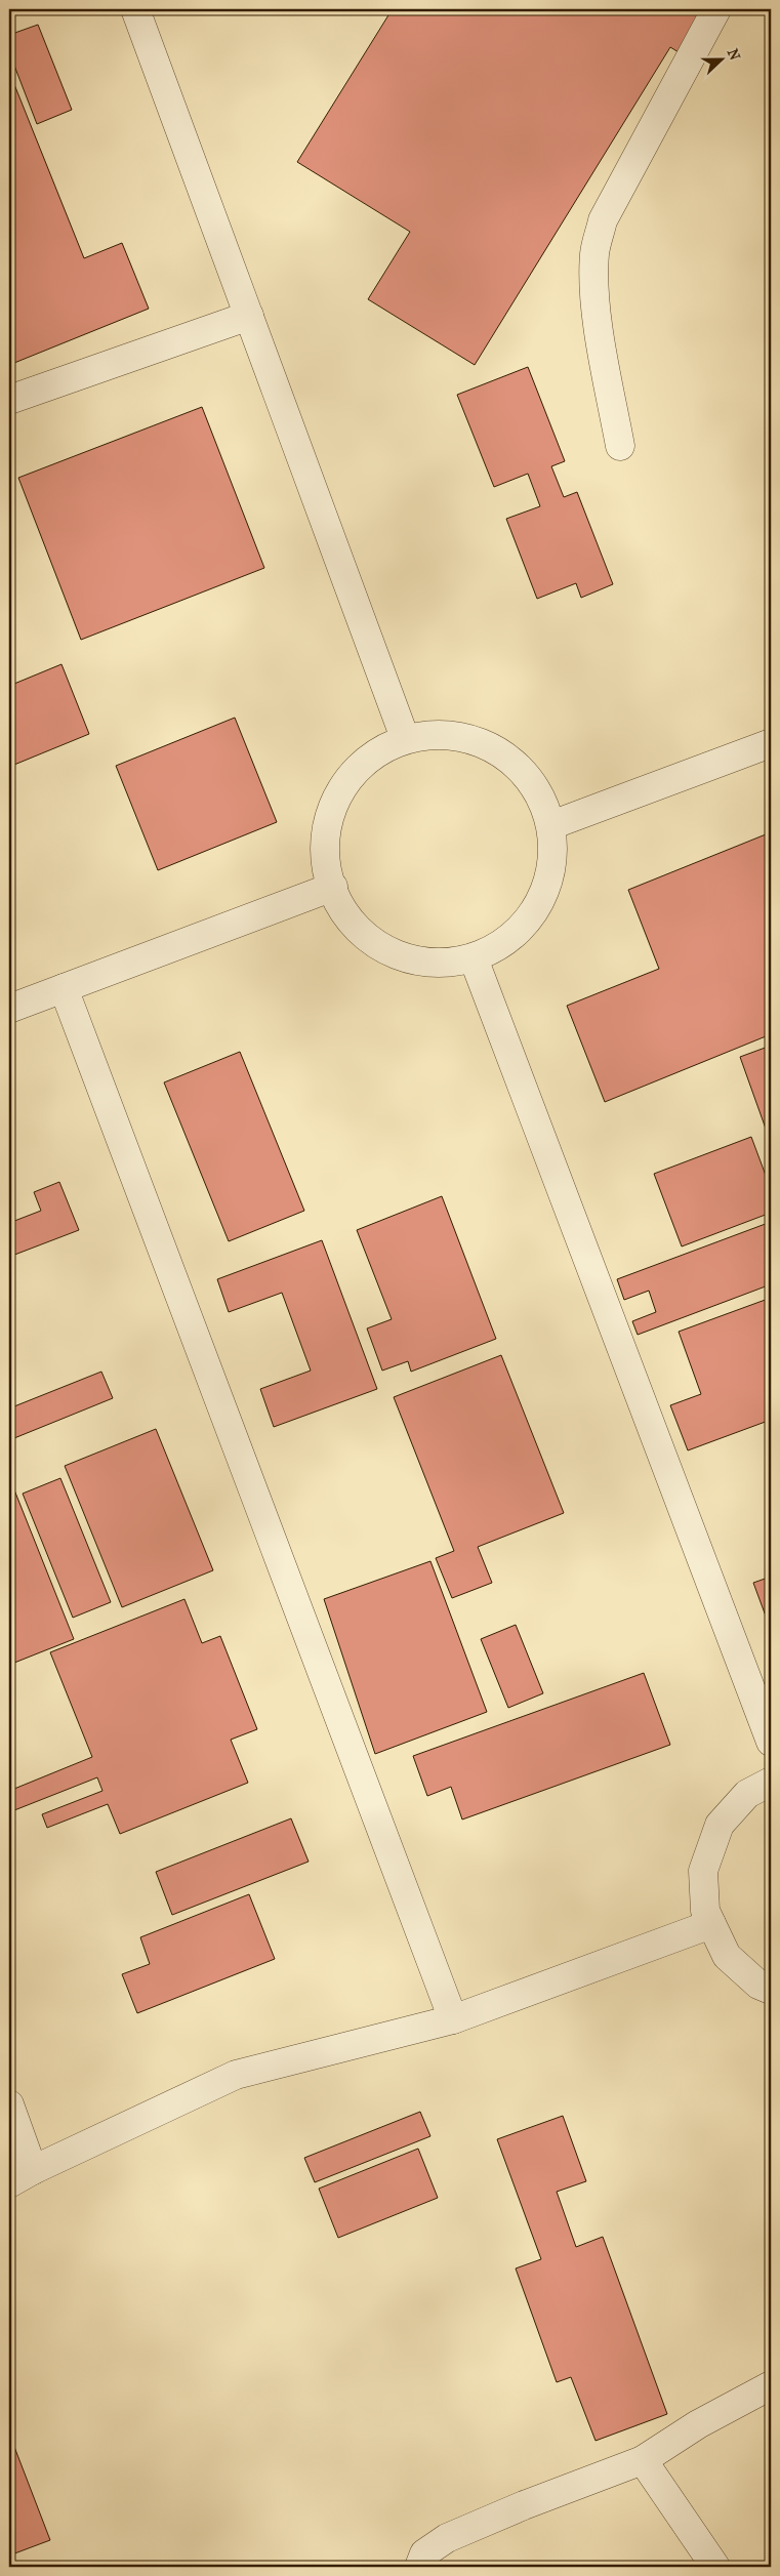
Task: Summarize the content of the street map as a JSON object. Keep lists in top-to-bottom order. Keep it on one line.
{"north":"right"}
